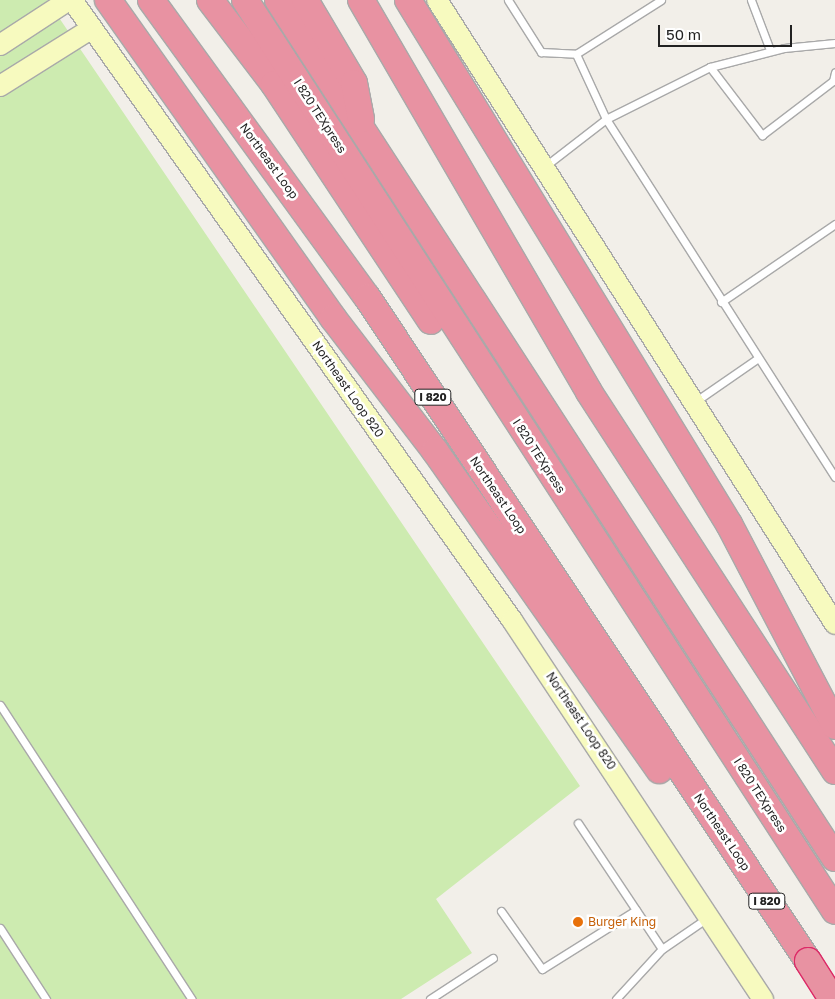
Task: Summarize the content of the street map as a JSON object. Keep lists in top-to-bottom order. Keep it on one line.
{"streets":{"highway":["I 820 TEXpress","Northeast Loop","I 820"],"main road":["Northeast Loop 820"]},"places":["Burger King"],"scale_bar":"50 m"}
